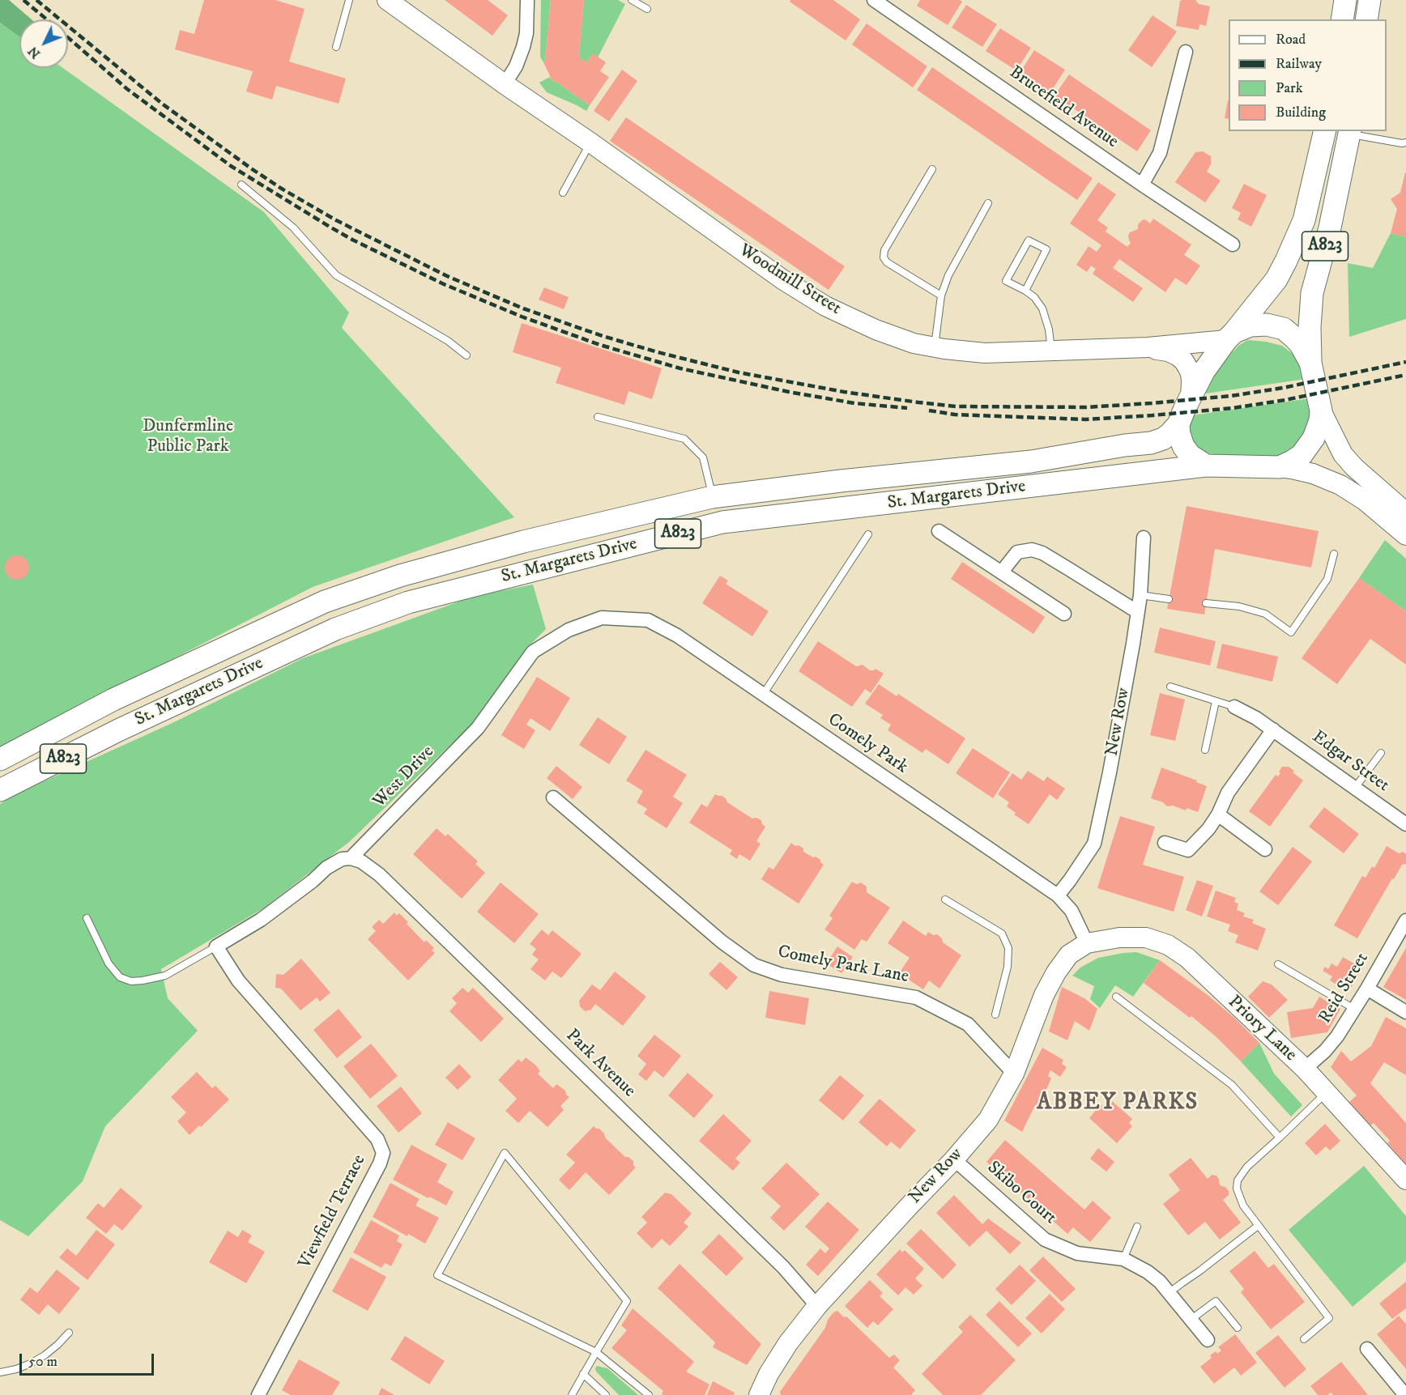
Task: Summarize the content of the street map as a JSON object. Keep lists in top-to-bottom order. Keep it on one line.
{"streets":{"main road":["A823","St. Margarets Drive"],"street":["Brucefield Avenue","Woodmill Street","New Row","Comely Park","Edgar Street","West Drive","Comely Park Lane","Reid Street","Priory Lane","Park Avenue","Skibo Court","Viewfield Terrace"]},"crossings":[["A823","Woodmill Street"],["A823","St. Margarets Drive"],["Woodmill Street","St. Margarets Drive"],["New Row","Comely Park"],["New Row","Comely Park Lane"],["New Row","Priory Lane"],["New Row","Park Avenue"],["New Row","Skibo Court"],["Comely Park","West Drive"],["Comely Park","Priory Lane"],["West Drive","Park Avenue"],["West Drive","Viewfield Terrace"],["Reid Street","Priory Lane"]],"districts":["ABBEY PARKS"],"parks":["Dunfermline Public Park"],"legend":["Road","Railway","Park","Building"],"scale_bar":"50 m","north":"bottom left"}
